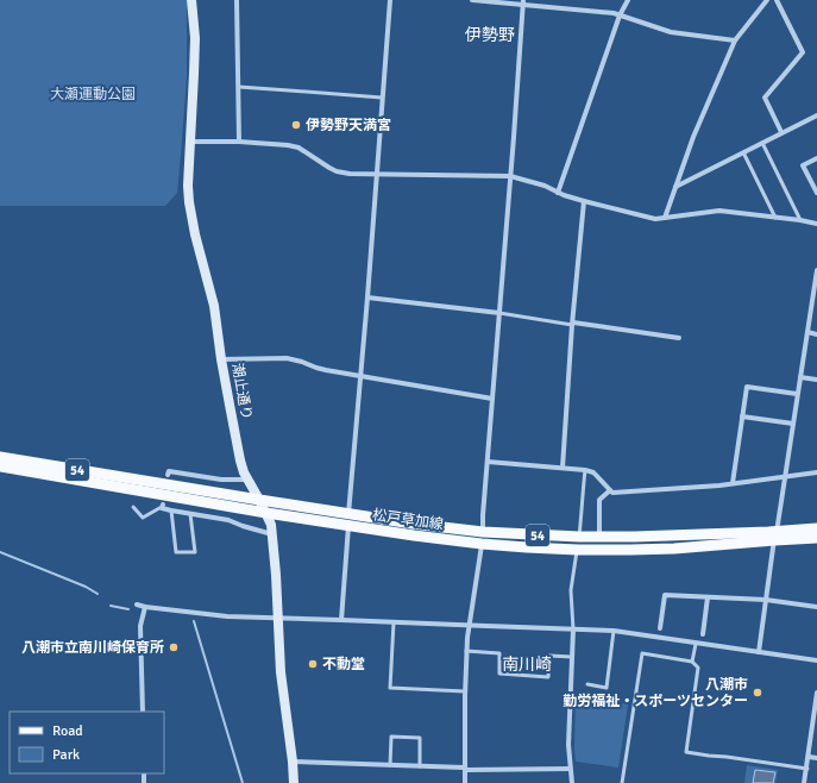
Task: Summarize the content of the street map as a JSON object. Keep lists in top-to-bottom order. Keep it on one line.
{"streets":{"main road":["54","松戸草加線"],"street":["潮止通り"]},"crossings":[["潮止通り","松戸草加線"]],"districts":["伊勢野","南川崎"],"parks":["大瀬運動公園"],"places":["伊勢野天満宮","八潮市立南川崎保育所","不動堂","八潮市 勤労福祉・スポーツセンター"],"legend":["Road","Park"]}
